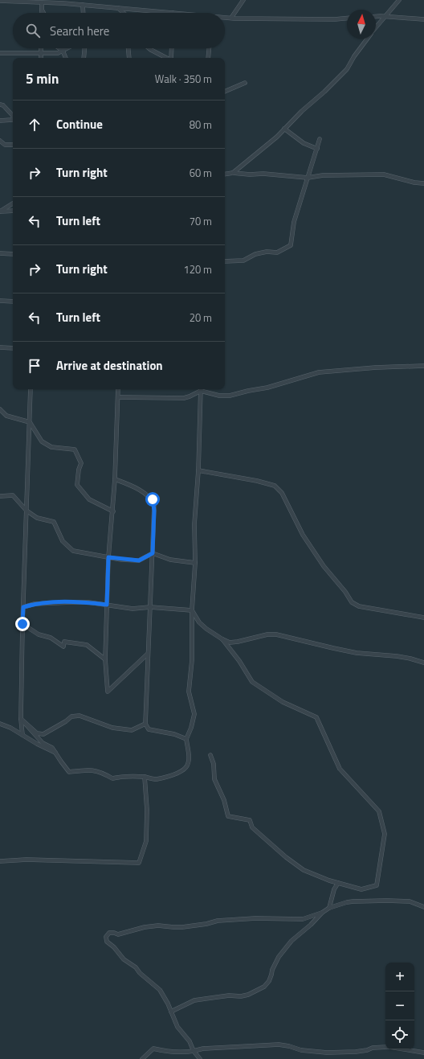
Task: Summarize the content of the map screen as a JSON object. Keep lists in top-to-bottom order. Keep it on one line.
{"north":"top","page":{"search":"Search here","heading":["5 min","Walk · 350 m"],"list":[["Continue","80 m"],["Turn right","60 m"],["Turn left","70 m"],["Turn right","120 m"],["Turn left","20 m"],"Arrive at destination"],"map_buttons":["+","−"]}}
